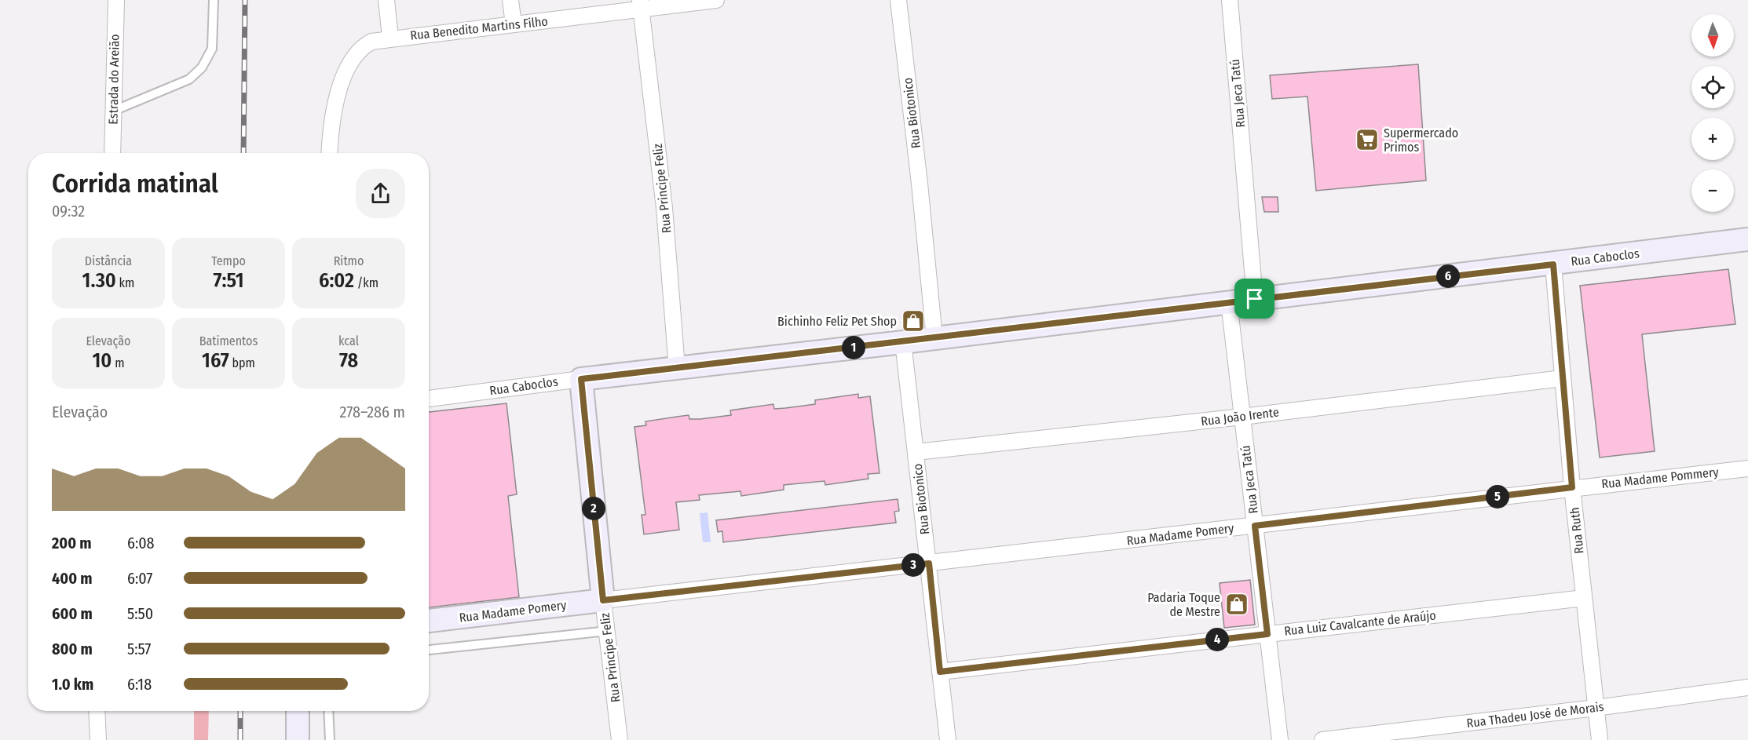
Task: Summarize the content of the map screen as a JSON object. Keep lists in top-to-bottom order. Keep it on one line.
{"streets":{"street":["Rua Benedito Martins Filho","Estrada do Areião","Rua Jeca Tatú","Rua Biotonico","Rua Principe Feliz","Rua Caboclos","Rua João Irente","Rua Madame Pommery","Rua Ruth","Rua Madame Pomery","Rua Luiz Cavalcante de Araújo","Rua Thadeu José de Morais"]},"crossings":[["Rua Benedito Martins Filho","Rua Principe Feliz"],["Rua Jeca Tatú","Rua Caboclos"],["Rua Jeca Tatú","Rua João Irente"],["Rua Jeca Tatú","Rua Madame Pomery"],["Rua Jeca Tatú","Rua Luiz Cavalcante de Araújo"],["Rua Biotonico","Rua Caboclos"],["Rua Biotonico","Rua João Irente"],["Rua Biotonico","Rua Madame Pomery"],["Rua Biotonico","Rua Luiz Cavalcante de Araújo"],["Rua Principe Feliz","Rua Caboclos"],["Rua Principe Feliz","Rua Madame Pomery"],["Rua Caboclos","Rua Ruth"],["Rua João Irente","Rua Ruth"],["Rua Madame Pommery","Rua Ruth"],["Rua Madame Pommery","Rua Madame Pomery"],["Rua Ruth","Rua Madame Pomery"],["Rua Ruth","Rua Luiz Cavalcante de Araújo"],["Rua Ruth","Rua Thadeu José de Morais"]],"places":{"supermarket":["Supermercado Primos"],"shop":["Bichinho Feliz Pet Shop","Padaria Toque de Mestre"]},"north":"bottom","page":{"map_buttons":["+","−"],"heading":["Corrida matinal","09:32"],"stats":[["Distância","1.30 km"],["Tempo","7:51"],["Ritmo","6:02 /km"],["Elevação","10 m"],["Batimentos","167 bpm"],["kcal","78"]],"pins":["6","1","5","2","3","4"],"chart":["Elevação","278–286 m"],"list":[{"name":"200 m","note":"6:08"},{"name":"400 m","note":"6:07"},{"name":"600 m","note":"5:50"},{"name":"800 m","note":"5:57"},{"name":"1.0 km","note":"6:18"}]}}
